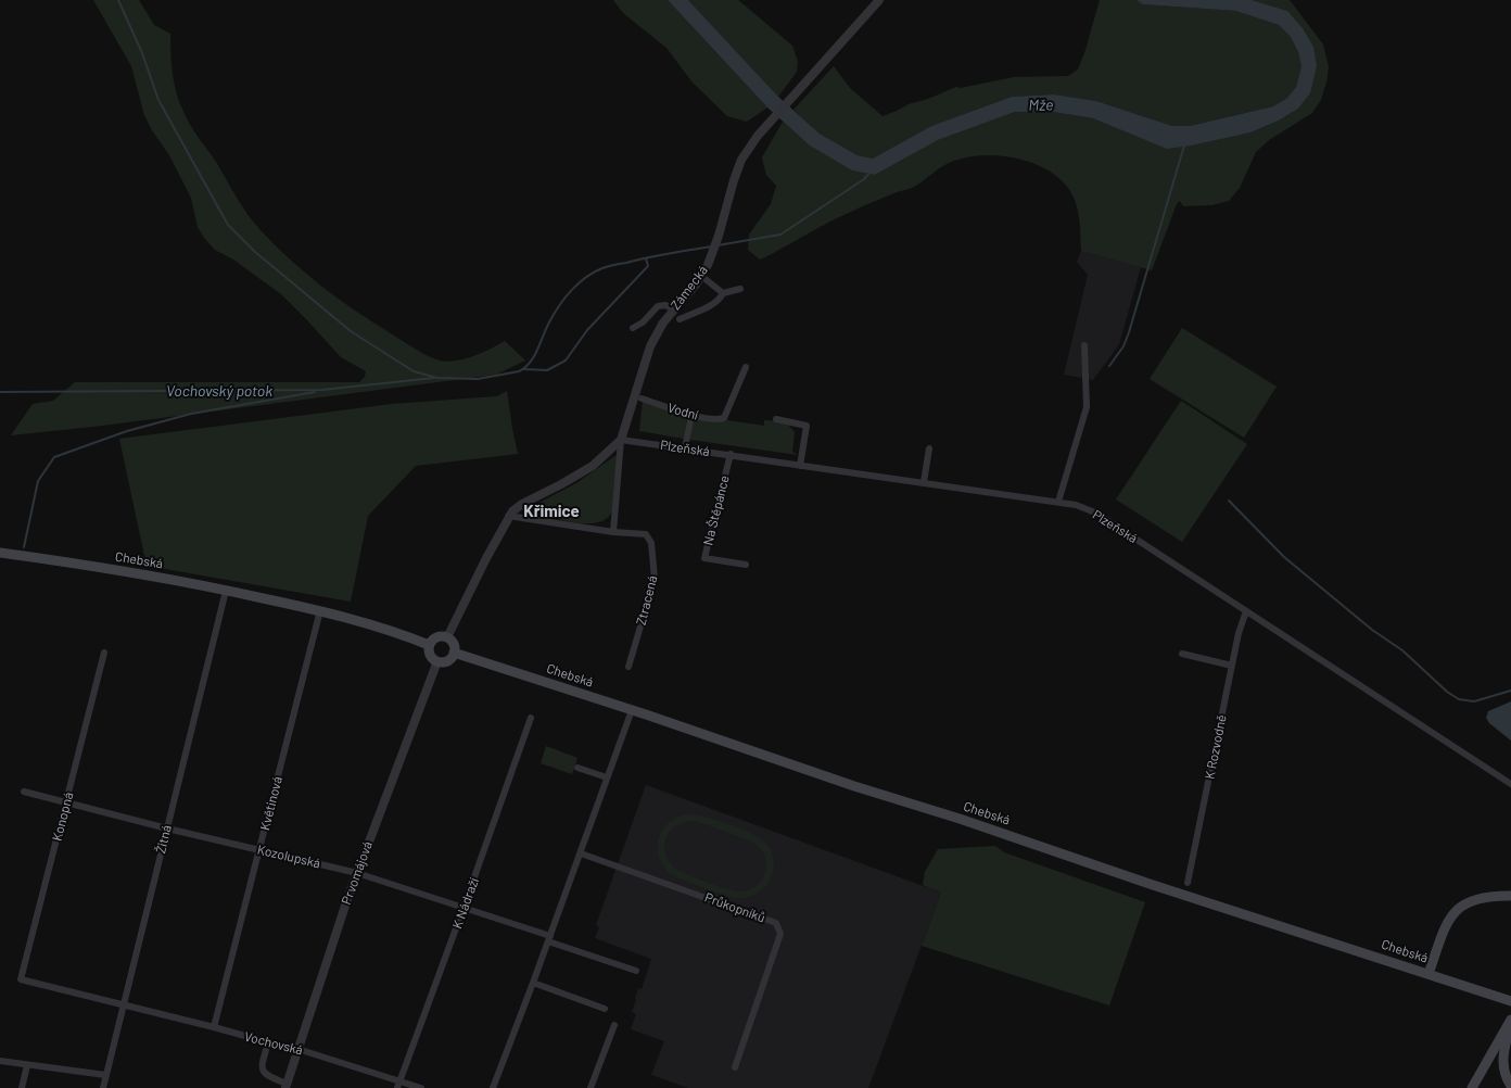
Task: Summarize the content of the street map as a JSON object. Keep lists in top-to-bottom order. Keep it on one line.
{"streets":{"main road":["Chebská"],"street":["Zámecká","Vodní","Plzeňská","Na Štěpánce","Ztracená","K Rozvodně","Květinová","Konopná","Žitná","Kozolupská","Prvomájová","K Nádraží","Průkopníků","Vochovská"]},"crossings":[["Zámecká","Plzeňská"],["Plzeňská","Na Štěpánce"],["Plzeňská","K Rozvodně"],["Chebská","Květinová"],["Chebská","Žitná"],["Chebská","Prvomájová"],["Květinová","Kozolupská"],["Květinová","Vochovská"],["Konopná","Kozolupská"],["Konopná","Vochovská"],["Žitná","Kozolupská"],["Žitná","Vochovská"],["Kozolupská","Prvomájová"],["Kozolupská","K Nádraží"],["Prvomájová","Vochovská"],["K Nádraží","Vochovská"]],"districts":["Křimice"],"water":["Mže","Vochovský potok"]}
